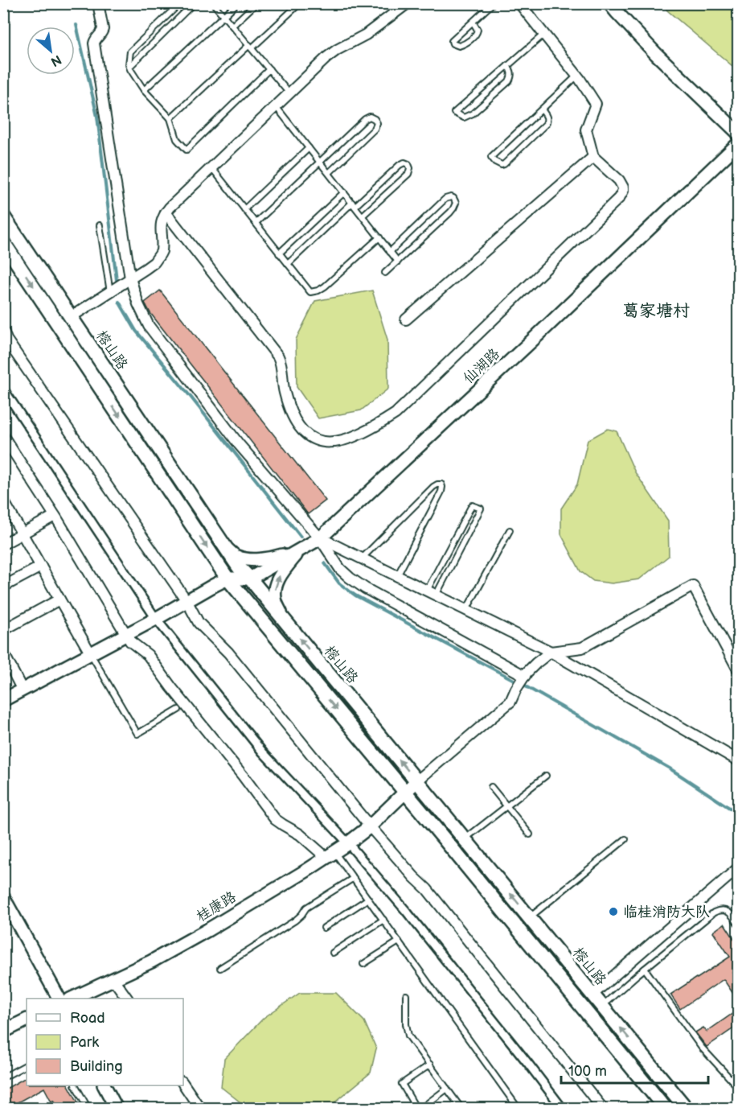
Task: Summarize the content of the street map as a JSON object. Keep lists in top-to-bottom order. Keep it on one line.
{"streets":{"main road":["榕山路"],"street":["仙湖路","桂康路"]},"crossings":[["榕山路","仙湖路"],["榕山路","桂康路"]],"districts":["葛家塘村"],"places":["临桂消防大队"],"legend":["Road","Park","Building"],"scale_bar":"100 m","north":"bottom right"}
